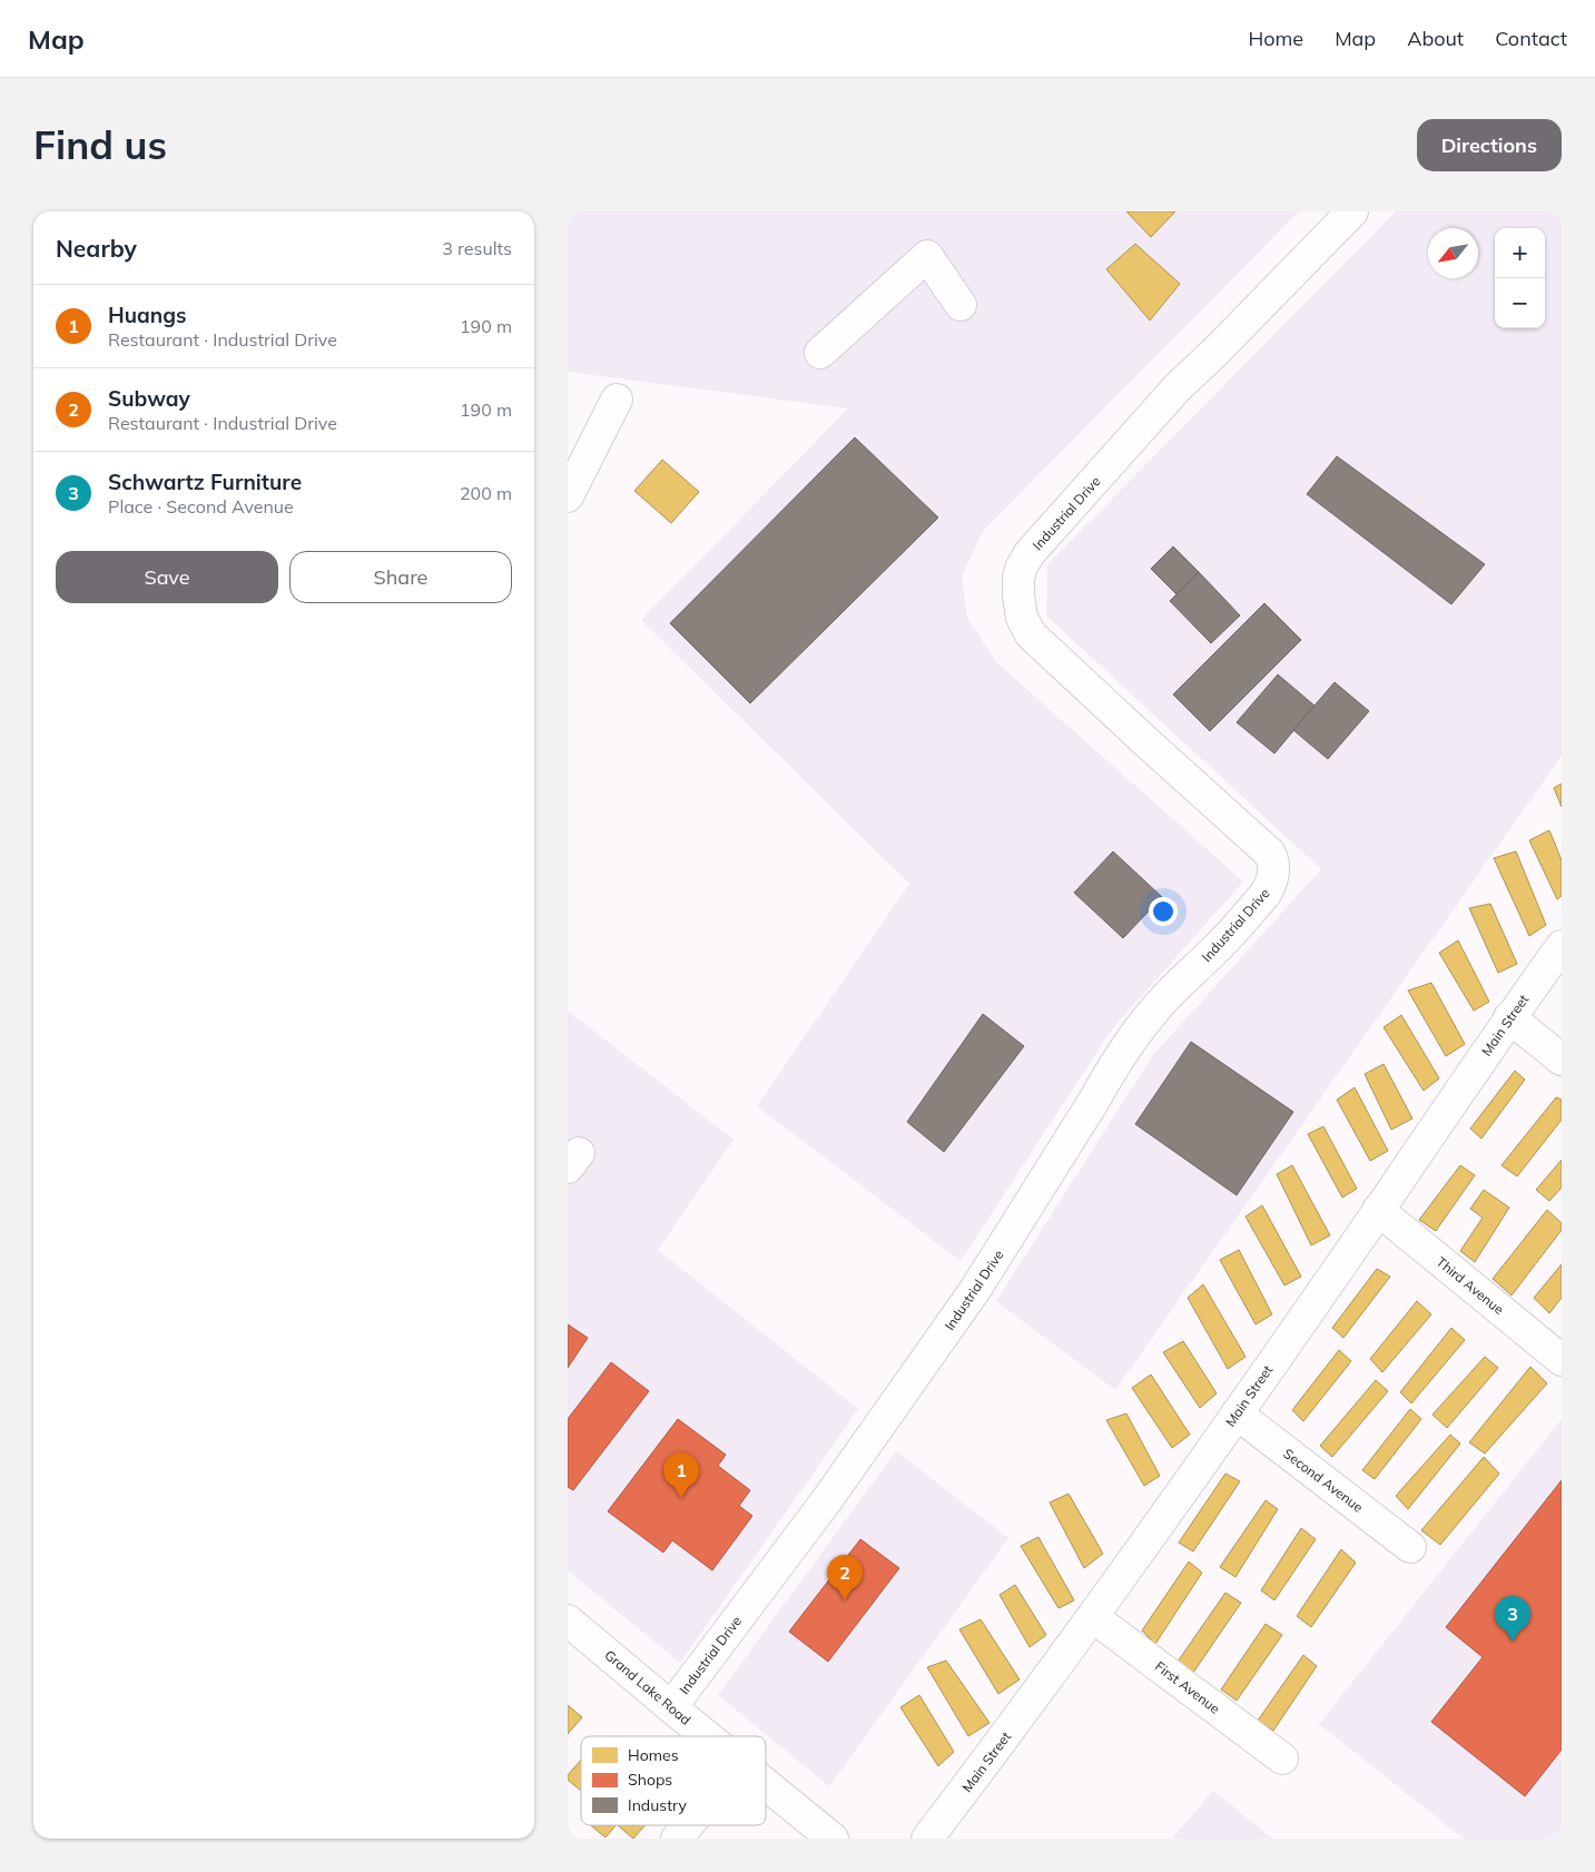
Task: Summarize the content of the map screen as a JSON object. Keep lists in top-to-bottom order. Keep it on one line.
{"streets":{"street":["Industrial Drive","Main Street","Third Avenue","Second Avenue","Grand Lake Road","First Avenue"]},"crossings":[["Industrial Drive","Grand Lake Road"],["Main Street","Third Avenue"],["Main Street","Second Avenue"],["Main Street","First Avenue"]],"legend":["Homes","Shops","Industry"],"north":"bottom left","page":{"header":"Map","nav":["Home","Map","About","Contact"],"buttons":["Directions",["Save","Share"]],"title":"Find us","heading":["Nearby","3 results"],"map_buttons":["+","−"],"list":[{"mark":"1","name":"Huangs","note":"Restaurant · Industrial Drive","value":"190 m"},{"mark":"2","name":"Subway","note":"Restaurant · Industrial Drive","value":"190 m"},{"mark":"3","name":"Schwartz Furniture","note":"Place · Second Avenue","value":"200 m"}],"pins":["1","2","3"]}}
